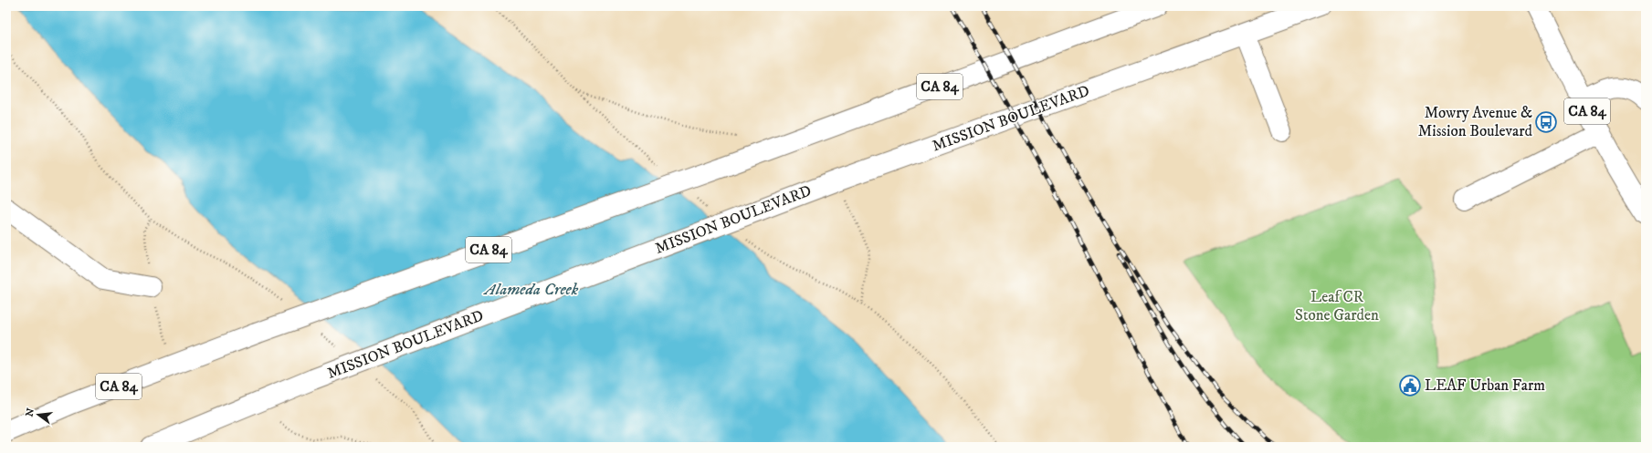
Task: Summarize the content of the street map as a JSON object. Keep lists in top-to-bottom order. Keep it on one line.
{"streets":{"main road":["CA 84","MISSION BOULEVARD"]},"water":["Alameda Creek"],"parks":["Leaf CR Stone Garden"],"places":{"bus stop":["Mowry Avenue & Mission Boulevard"],"public building":["LEAF Urban Farm"]},"north":"left"}
